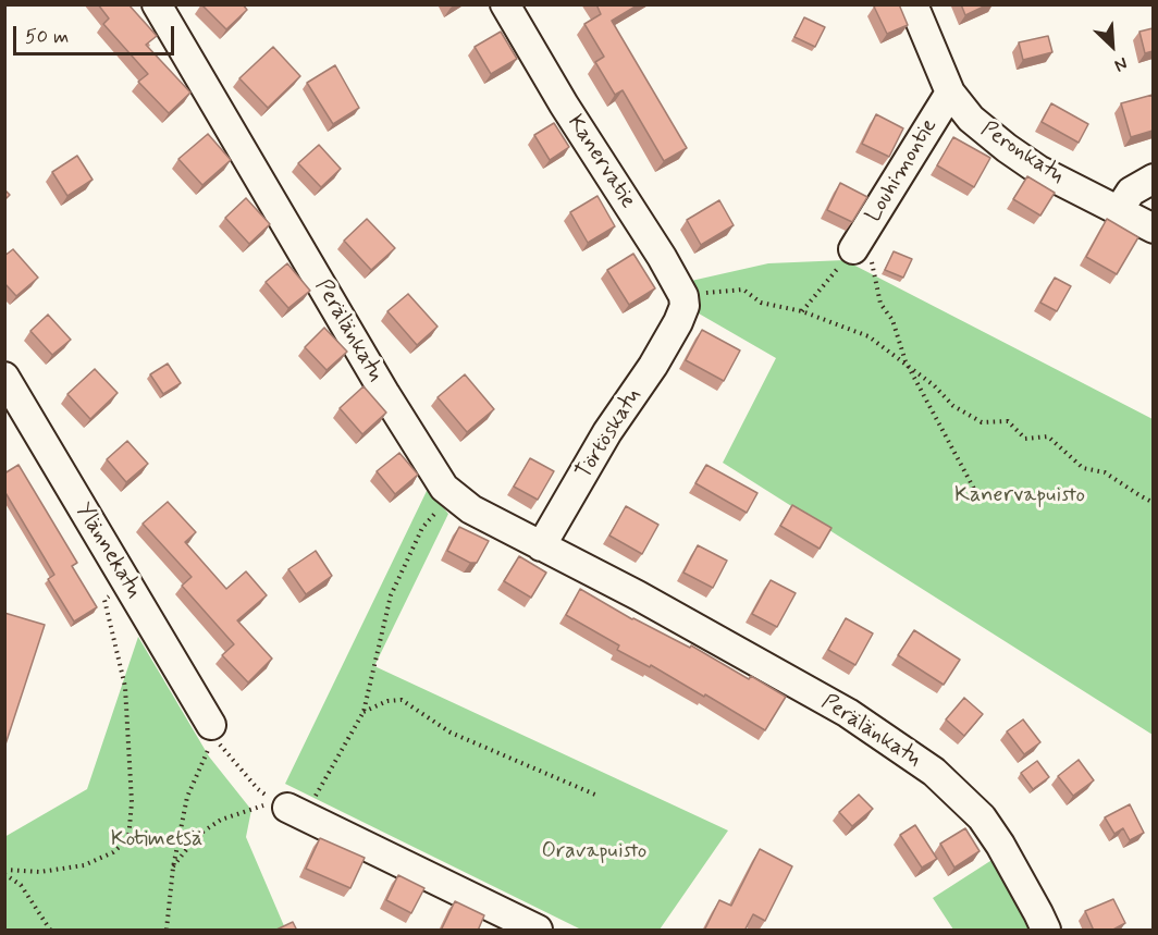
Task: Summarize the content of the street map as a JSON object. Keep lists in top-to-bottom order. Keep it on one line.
{"streets":{"street":["Peronkatu","Kanervatie","Louhimontie","Perälänkatu","Törtöskatu","Ylännekatu"]},"crossings":[["Peronkatu","Louhimontie"],["Kanervatie","Törtöskatu"],["Perälänkatu","Törtöskatu"]],"parks":["Kanervapuisto","Kotimetsä","Oravapuisto"],"scale_bar":"50 m","north":"bottom right"}
